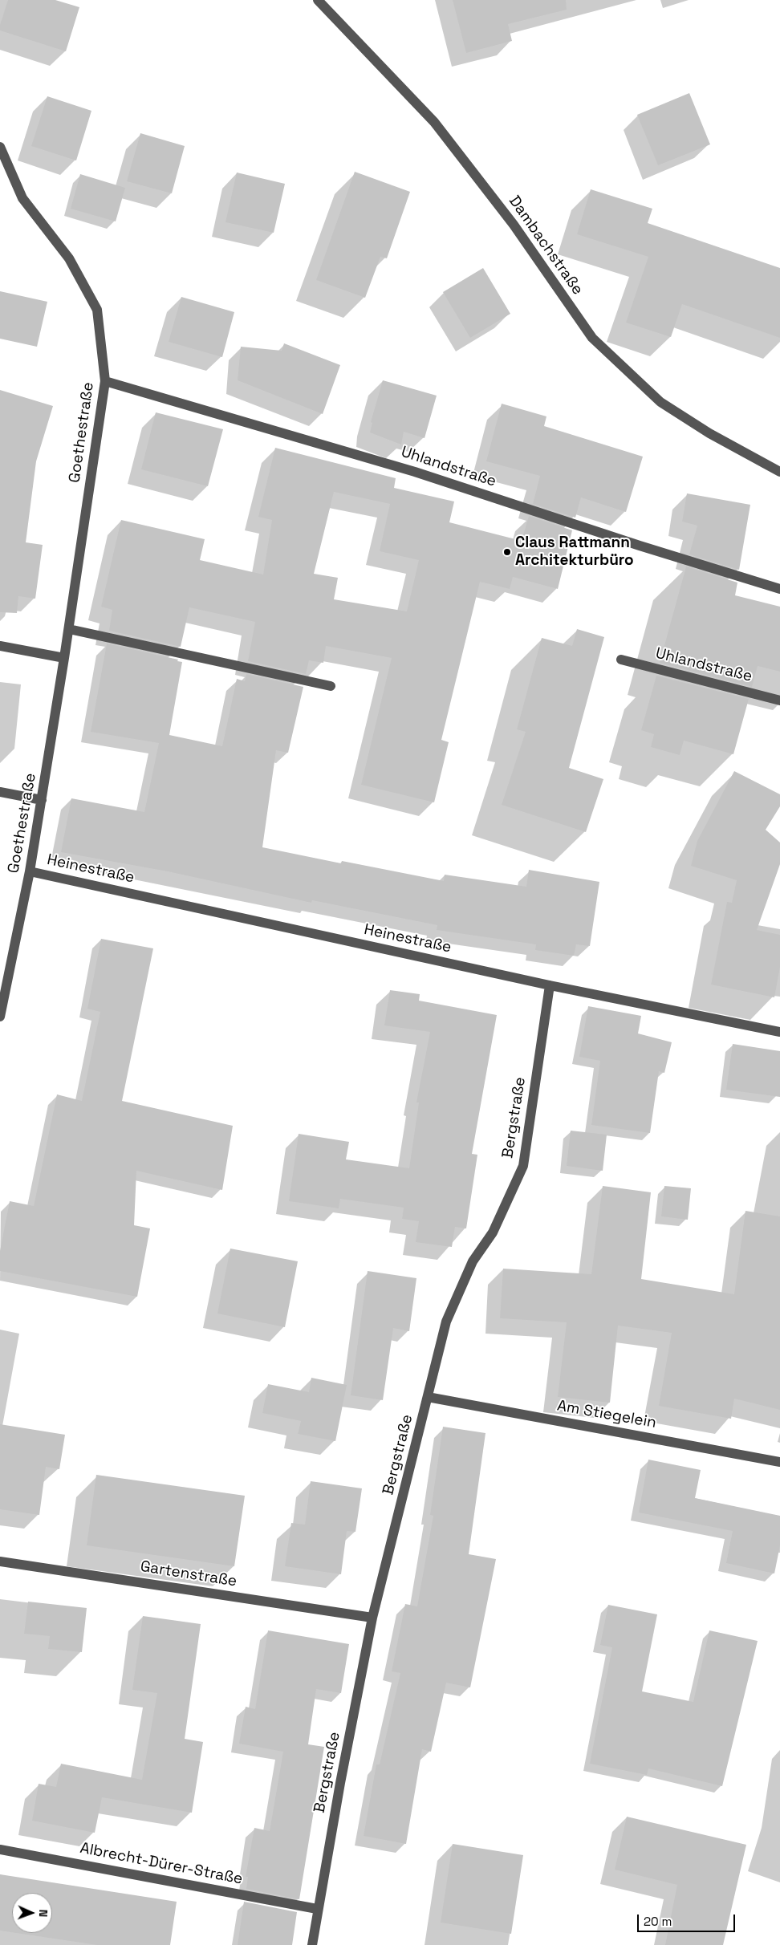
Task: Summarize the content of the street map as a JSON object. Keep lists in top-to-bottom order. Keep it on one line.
{"streets":{"street":["Dambachstraße","Goethestraße","Uhlandstraße","Heinestraße","Bergstraße","Am Stiegelein","Gartenstraße","Albrecht-Dürer-Straße"]},"crossings":[["Goethestraße","Uhlandstraße"],["Goethestraße","Heinestraße"],["Heinestraße","Bergstraße"],["Bergstraße","Am Stiegelein"],["Bergstraße","Gartenstraße"],["Bergstraße","Albrecht-Dürer-Straße"]],"places":["Claus Rattmann Architekturbüro"],"scale_bar":"20 m","north":"right"}
